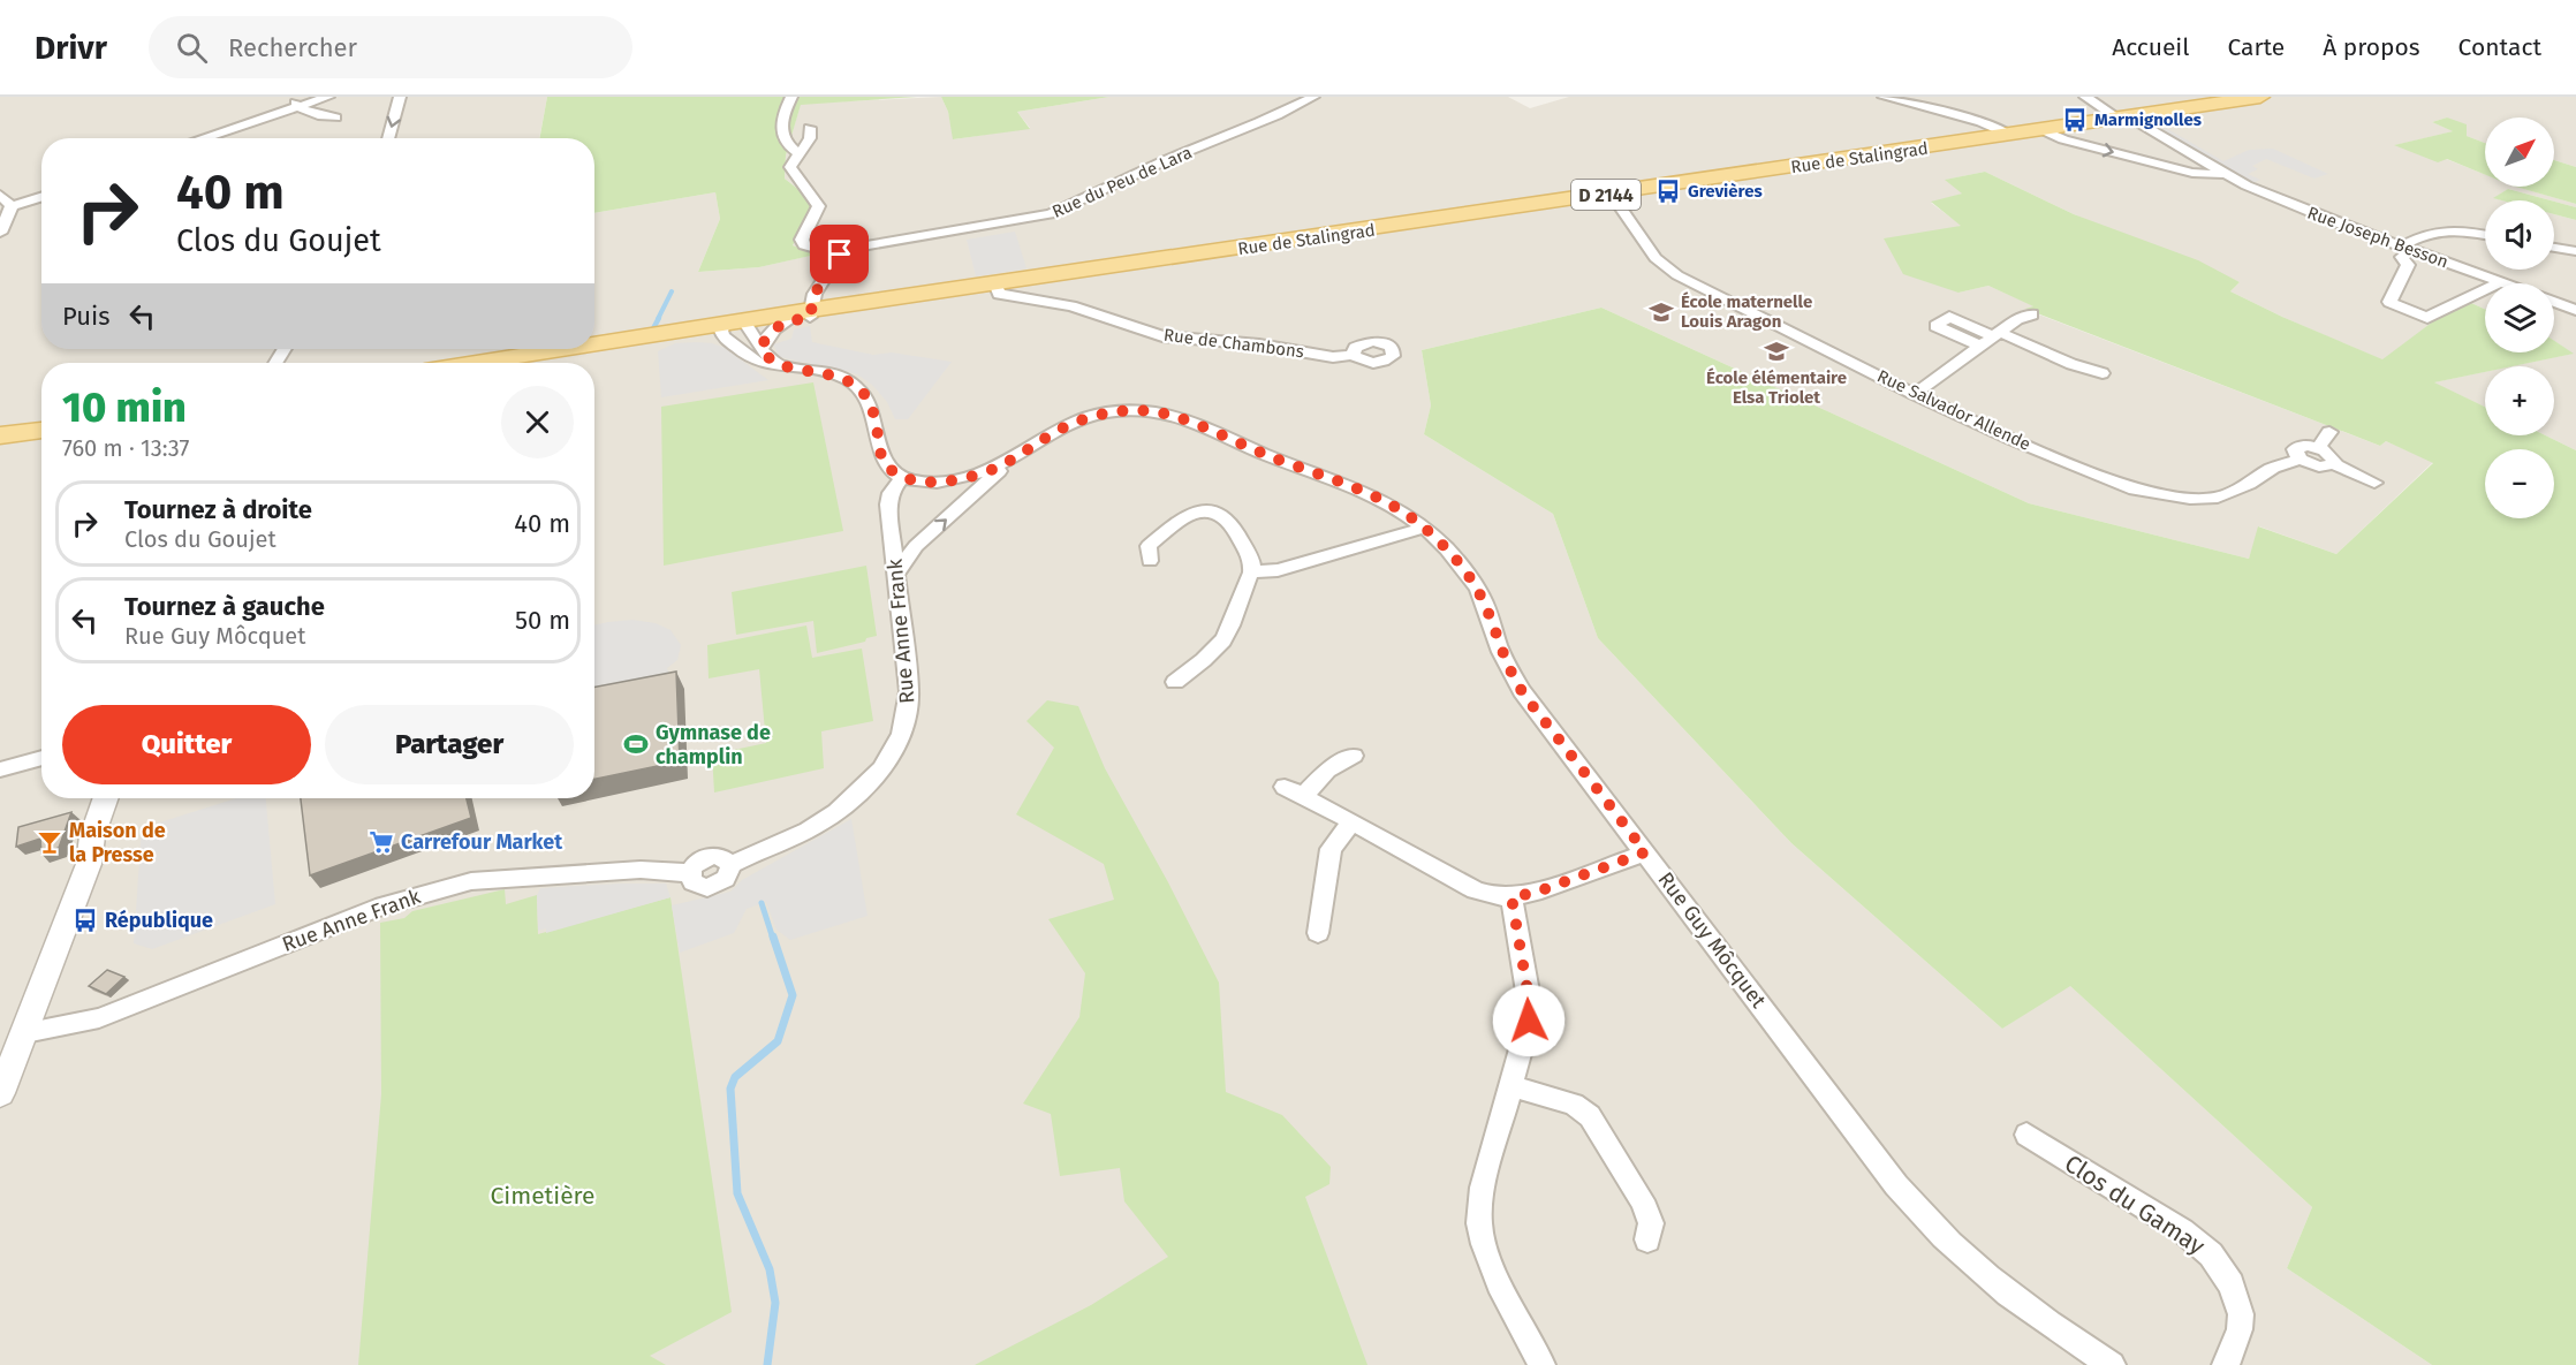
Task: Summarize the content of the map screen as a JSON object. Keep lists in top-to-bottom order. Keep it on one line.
{"streets":{"main road":["Rue de Stalingrad","D 2144"],"street":["Rue du Peu de Lara","Rue Joseph Besson","Rue de Chambons","Rue Salvador Allende","Rue Anne Frank","Rue Guy Môcquet","Clos du Gamay"]},"crossings":[["Rue de Stalingrad","D 2144"],["Rue de Stalingrad","Rue de Chambons"],["Rue de Stalingrad","Rue Salvador Allende"],["D 2144","Rue de Chambons"],["Rue Anne Frank","Rue Guy Môcquet"]],"parks":["Cimetière"],"places":{"bus stop":["Marmignolles","Grevières","République"],"school or university":["École maternelle Louis Aragon","École élémentaire Elsa Triolet"],"sports":["Gymnase de champlin"],"bar":["Maison de la Presse"],"supermarket":["Carrefour Market"]},"north":"top right","page":{"header":"Drivr","search":"Rechercher","nav":["Accueil","Carte","À propos","Contact"],"map_buttons":["+","−"],"turn":["40 m","Clos du Goujet"],"then":"Puis","heading":["10 min","760 m · 13:37"],"list":[{"name":"Tournez à droite","note":"Clos du Goujet","value":"40 m"},{"name":"Tournez à gauche","note":"Rue Guy Môcquet","value":"50 m"}],"buttons":["Quitter","Partager"]}}
